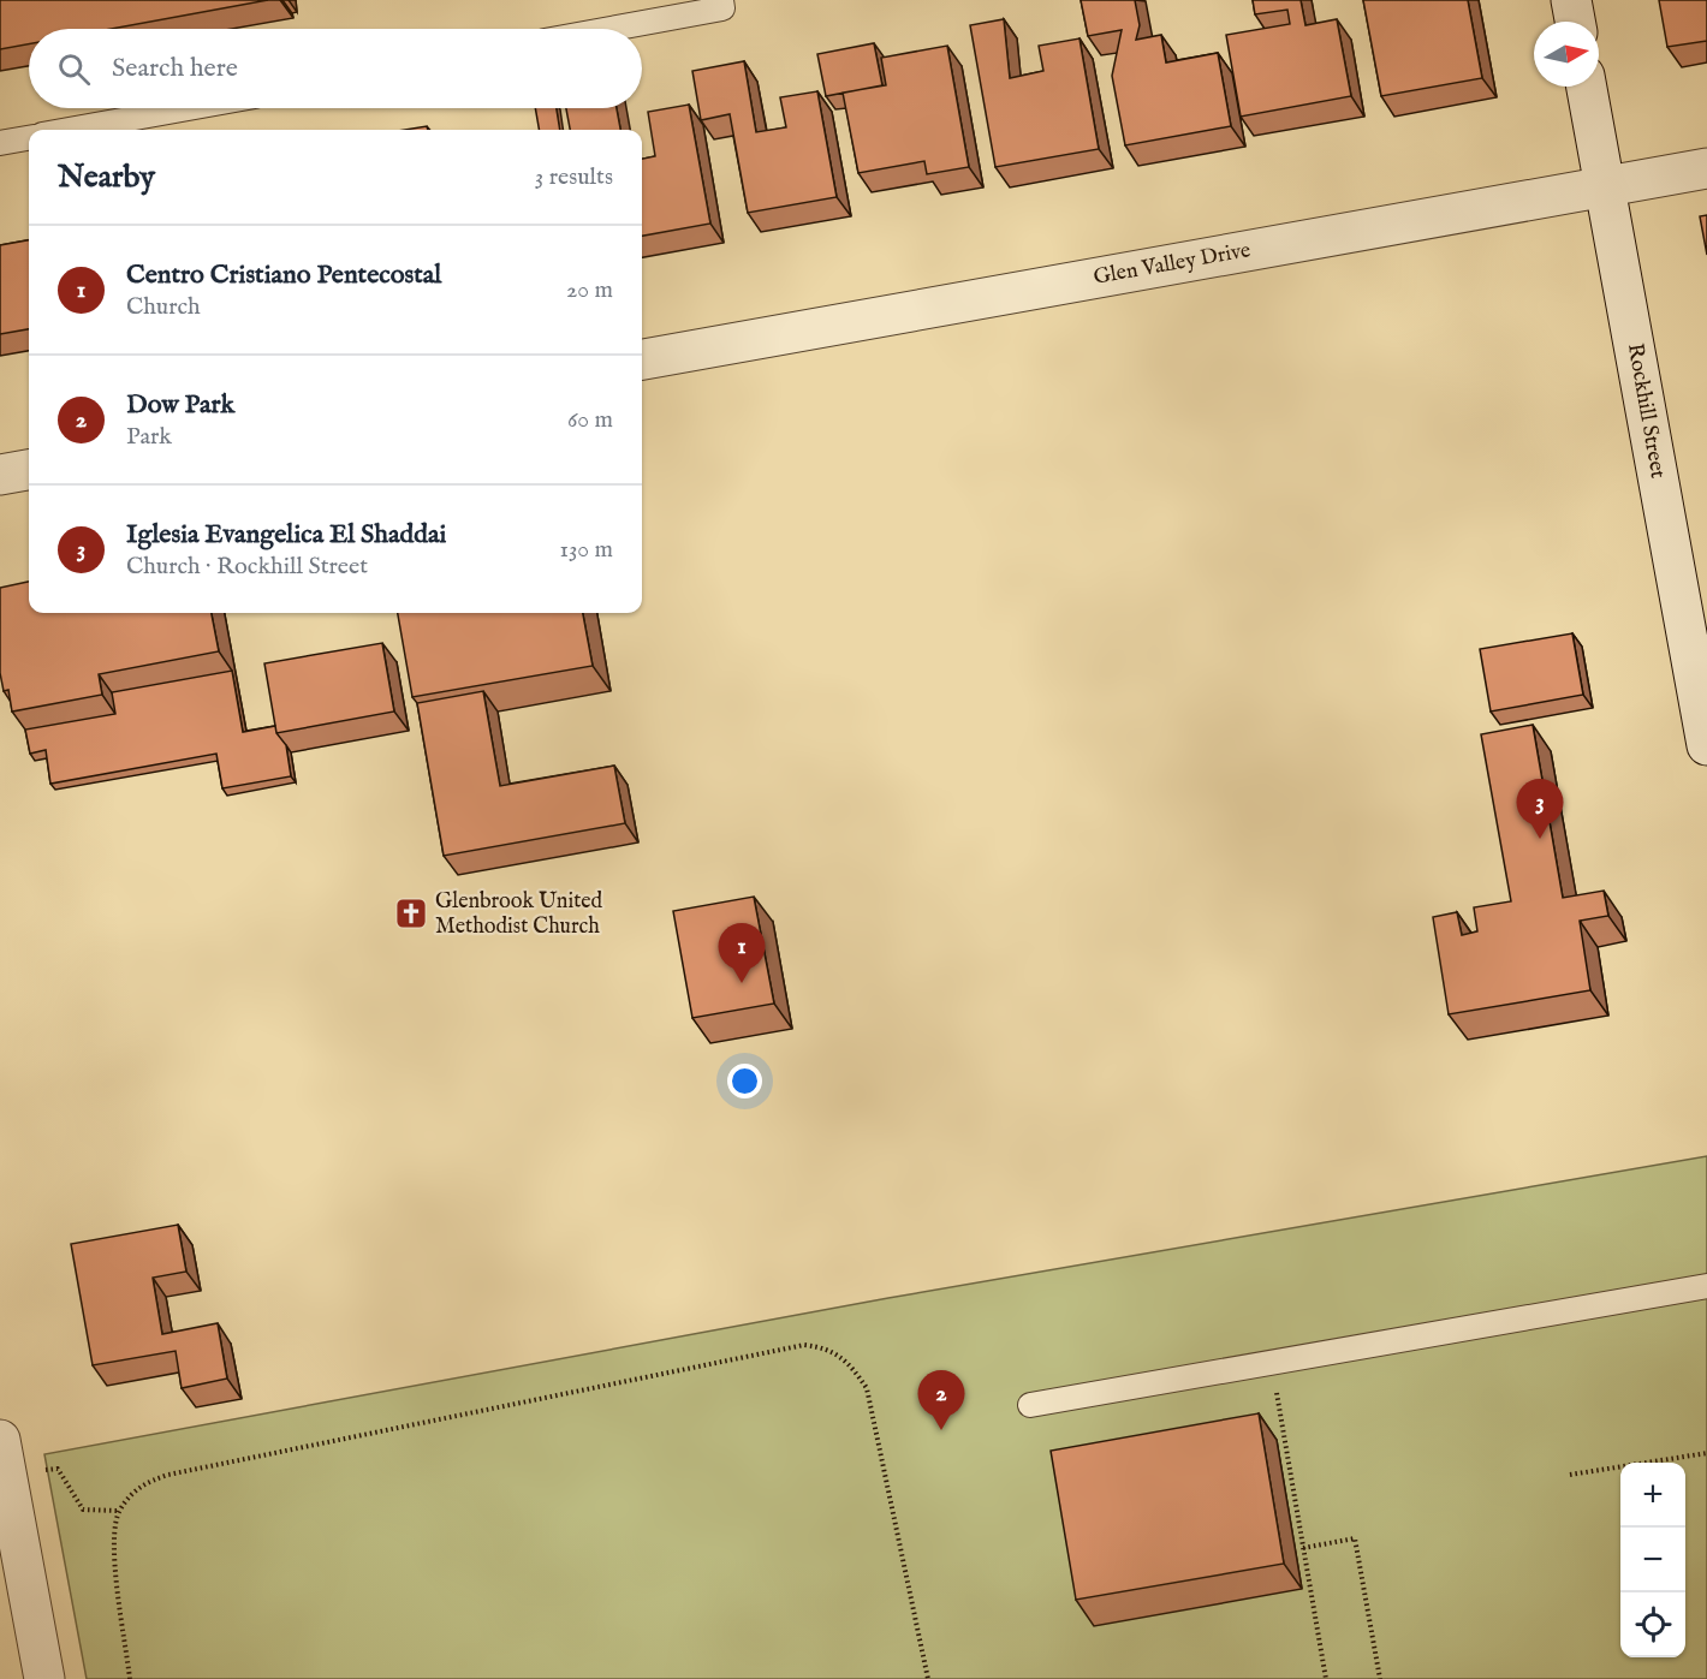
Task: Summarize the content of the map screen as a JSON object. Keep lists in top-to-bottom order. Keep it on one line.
{"streets":{"street":["Glen Valley Drive","Rockhill Street"]},"crossings":[["Glen Valley Drive","Rockhill Street"]],"places":{"church":["Glenbrook United Methodist Church"]},"north":"right","page":{"search":"Search here","heading":["Nearby","3 results"],"list":[{"mark":"1","name":"Centro Cristiano Pentecostal","note":"Church","value":"20 m"},{"mark":"2","name":"Dow Park","note":"Park","value":"60 m"},{"mark":"3","name":"Iglesia Evangelica El Shaddai","note":"Church · Rockhill Street","value":"130 m"}],"pins":["3","1","2"],"map_buttons":["+","−"]}}
